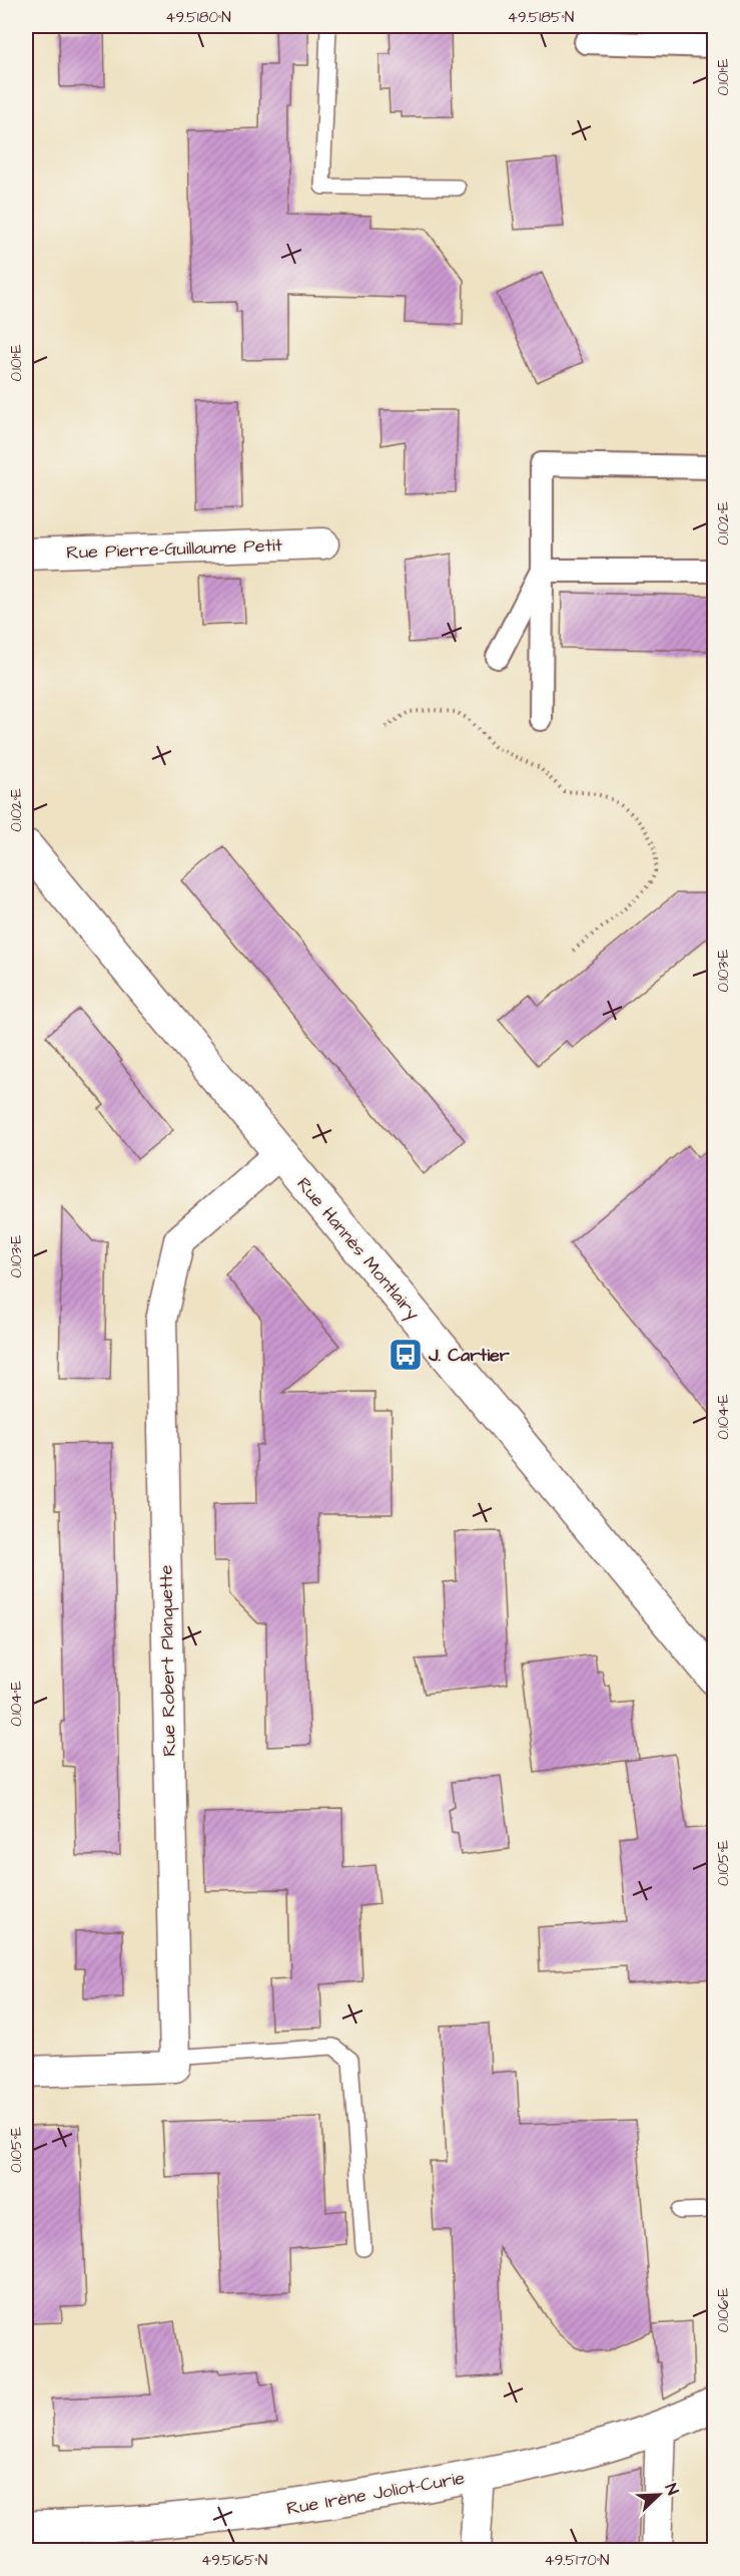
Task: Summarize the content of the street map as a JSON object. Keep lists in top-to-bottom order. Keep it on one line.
{"streets":{"street":["Rue Pierre-Guillaume Petit","Rue Hannès Montlairy","Rue Robert Planquette","Rue Irène Joliot-Curie"]},"crossings":[["Rue Hannès Montlairy","Rue Robert Planquette"]],"places":{"bus stop":["J. Cartier"]},"north":"top right","coordinates":["49.5180°N","49.5185°N","0.101°E","0.102°E","0.103°E","0.104°E","0.105°E","0.106°E","49.5165°N","49.5170°N"]}
